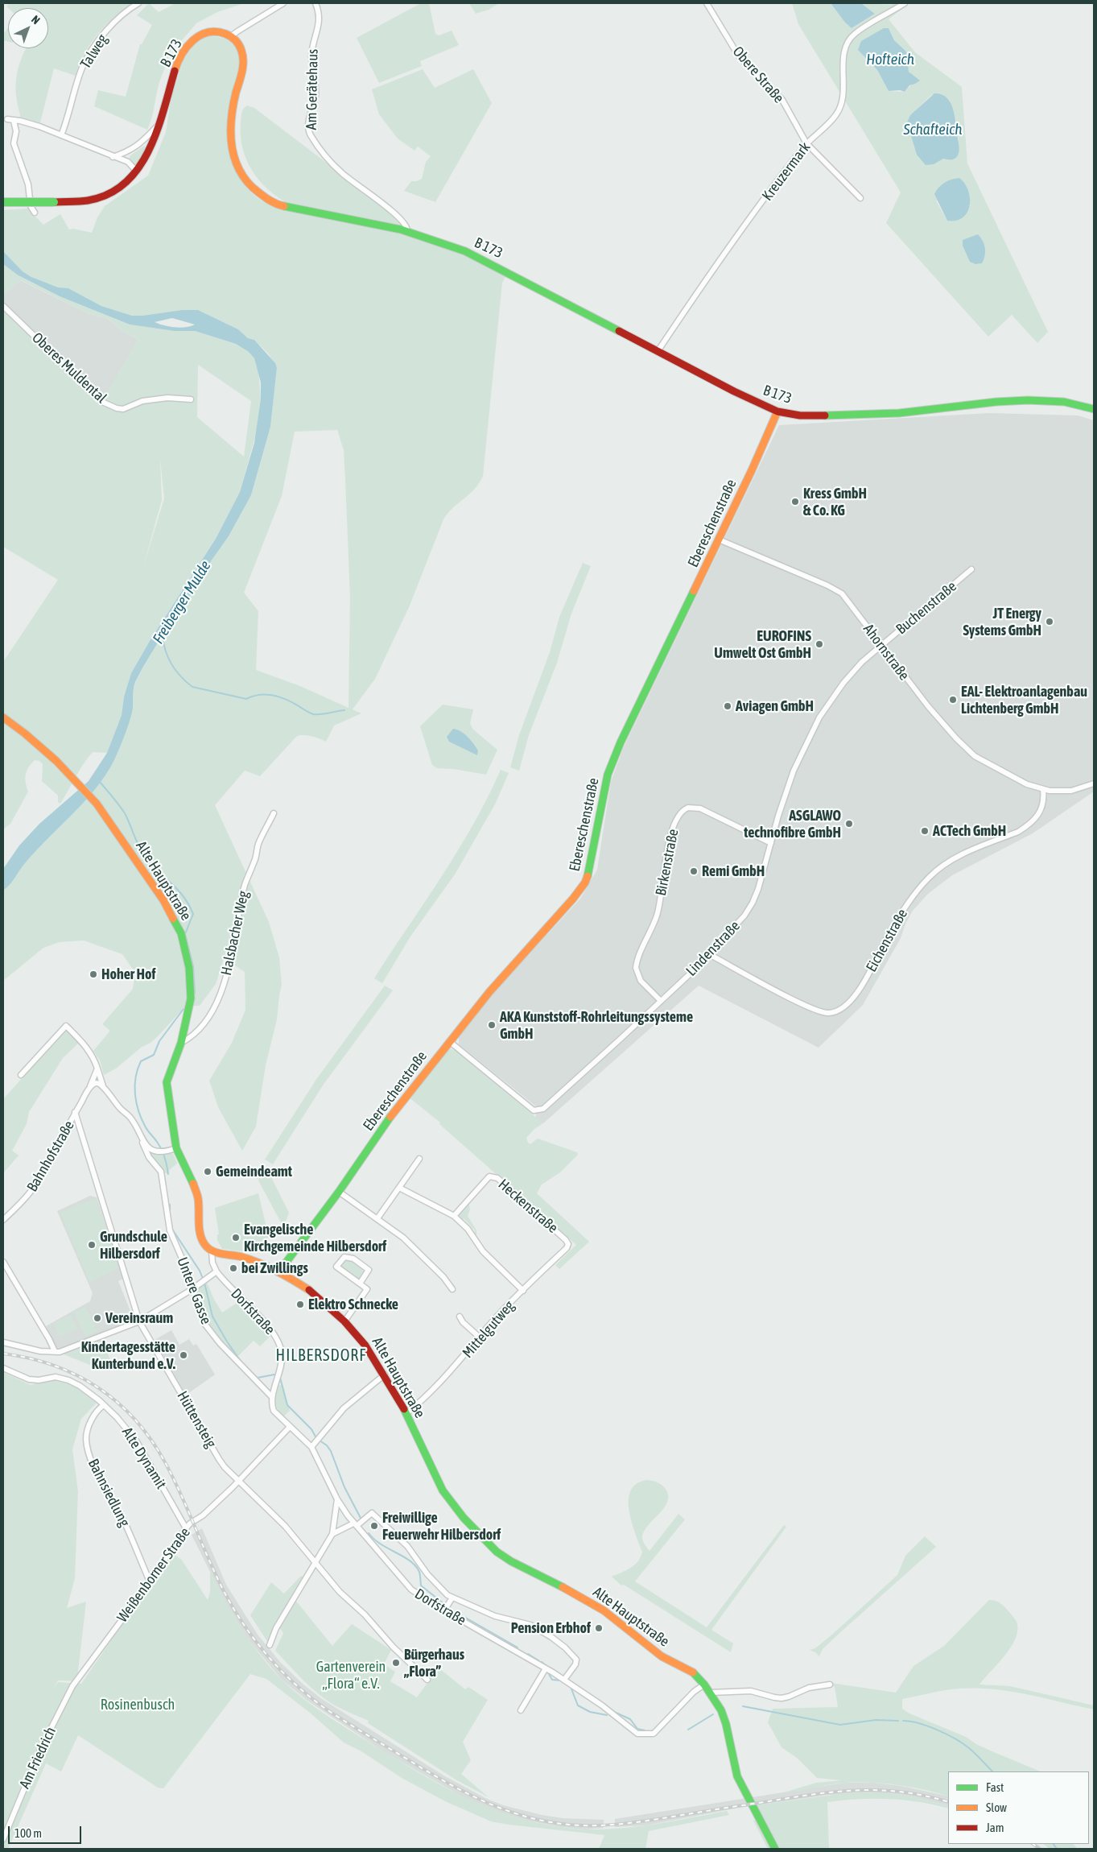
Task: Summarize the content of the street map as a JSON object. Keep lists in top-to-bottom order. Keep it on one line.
{"streets":{"main road":["B 173","Ebereschenstraße","Alte Hauptstraße"],"street":["Talweg","Obere Straße","Am Gerätehaus","Kreuzermark","Oberes Muldental","Buchenstraße","Ahornstraße","Birkenstraße","Halsbacher Weg","Eichenstraße","Lindenstraße","Bahnhofstraße","Heckenstraße","Untere Gasse","Dorfstraße","Mittelgutweg","Hüttensteig","Alte Dynamit","Bahnsiedlung","Weißenborner Straße","Am Friedrich"]},"crossings":[["B 173","Am Gerätehaus"],["B 173","Kreuzermark"],["B 173","Ebereschenstraße"],["Obere Straße","Kreuzermark"],["Ebereschenstraße","Ahornstraße"],["Ebereschenstraße","Alte Hauptstraße"],["Ebereschenstraße","Lindenstraße"],["Buchenstraße","Ahornstraße"],["Buchenstraße","Lindenstraße"],["Ahornstraße","Eichenstraße"],["Ahornstraße","Lindenstraße"],["Birkenstraße","Lindenstraße"],["Alte Hauptstraße","Halsbacher Weg"],["Alte Hauptstraße","Dorfstraße"],["Alte Hauptstraße","Mittelgutweg"],["Eichenstraße","Lindenstraße"],["Bahnhofstraße","Hüttensteig"],["Heckenstraße","Mittelgutweg"],["Untere Gasse","Dorfstraße"],["Dorfstraße","Weißenborner Straße"],["Hüttensteig","Weißenborner Straße"],["Alte Dynamit","Bahnsiedlung"],["Alte Dynamit","Weißenborner Straße"],["Bahnsiedlung","Weißenborner Straße"],["Weißenborner Straße","Am Friedrich"]],"districts":["HILBERSDORF"],"water":["Hofteich","Schafteich","Freiberger Mulde"],"parks":["Gartenverein „Flora“ e.V.","Rosinenbusch"],"places":["Kress GmbH & Co. KG","JT Energy Systems GmbH","EUROFINS Umwelt Ost GmbH","EAL- Elektroanlagenbau Lichtenberg GmbH","Aviagen GmbH","ASGLAWO technofibre GmbH","ACTech GmbH","Remi GmbH","Hoher Hof","AKA Kunststoff-Rohrleitungssysteme GmbH","Gemeindeamt","Evangelische Kirchgemeinde Hilbersdorf","Grundschule Hilbersdorf","bei Zwillings","Elektro Schnecke","Vereinsraum","Kindertagesstätte Kunterbund e.V.","Freiwillige Feuerwehr Hilbersdorf","Pension Erbhof","Bürgerhaus „Flora”"],"legend":["Fast","Slow","Jam"],"scale_bar":"100 m","north":"top right"}
